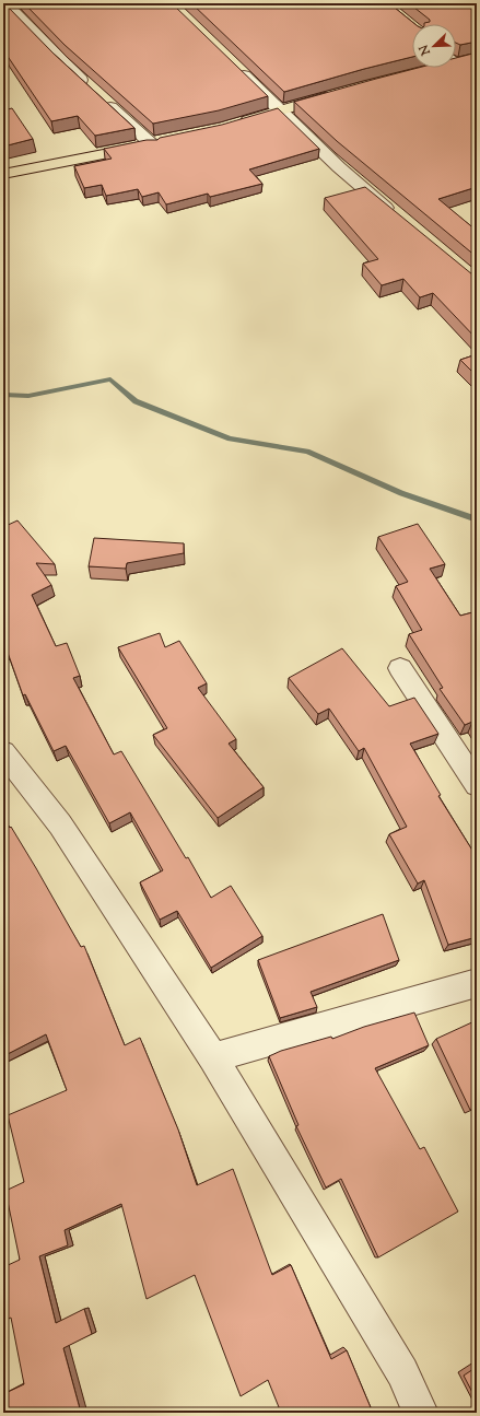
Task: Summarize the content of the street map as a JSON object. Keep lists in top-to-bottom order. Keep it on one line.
{"north":"bottom left"}
